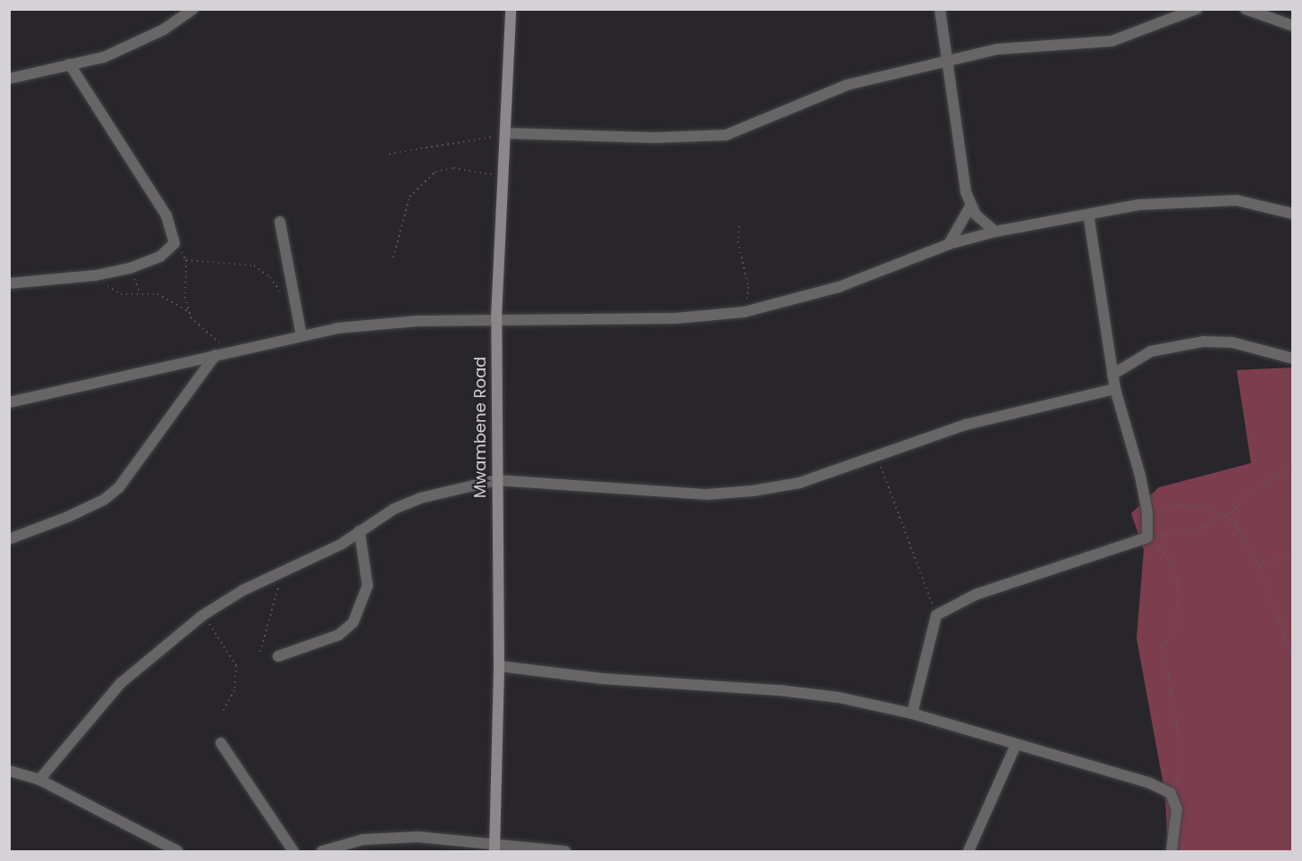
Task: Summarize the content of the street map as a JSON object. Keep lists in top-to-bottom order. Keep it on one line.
{"streets":{"street":["Mwambene Road"]}}
